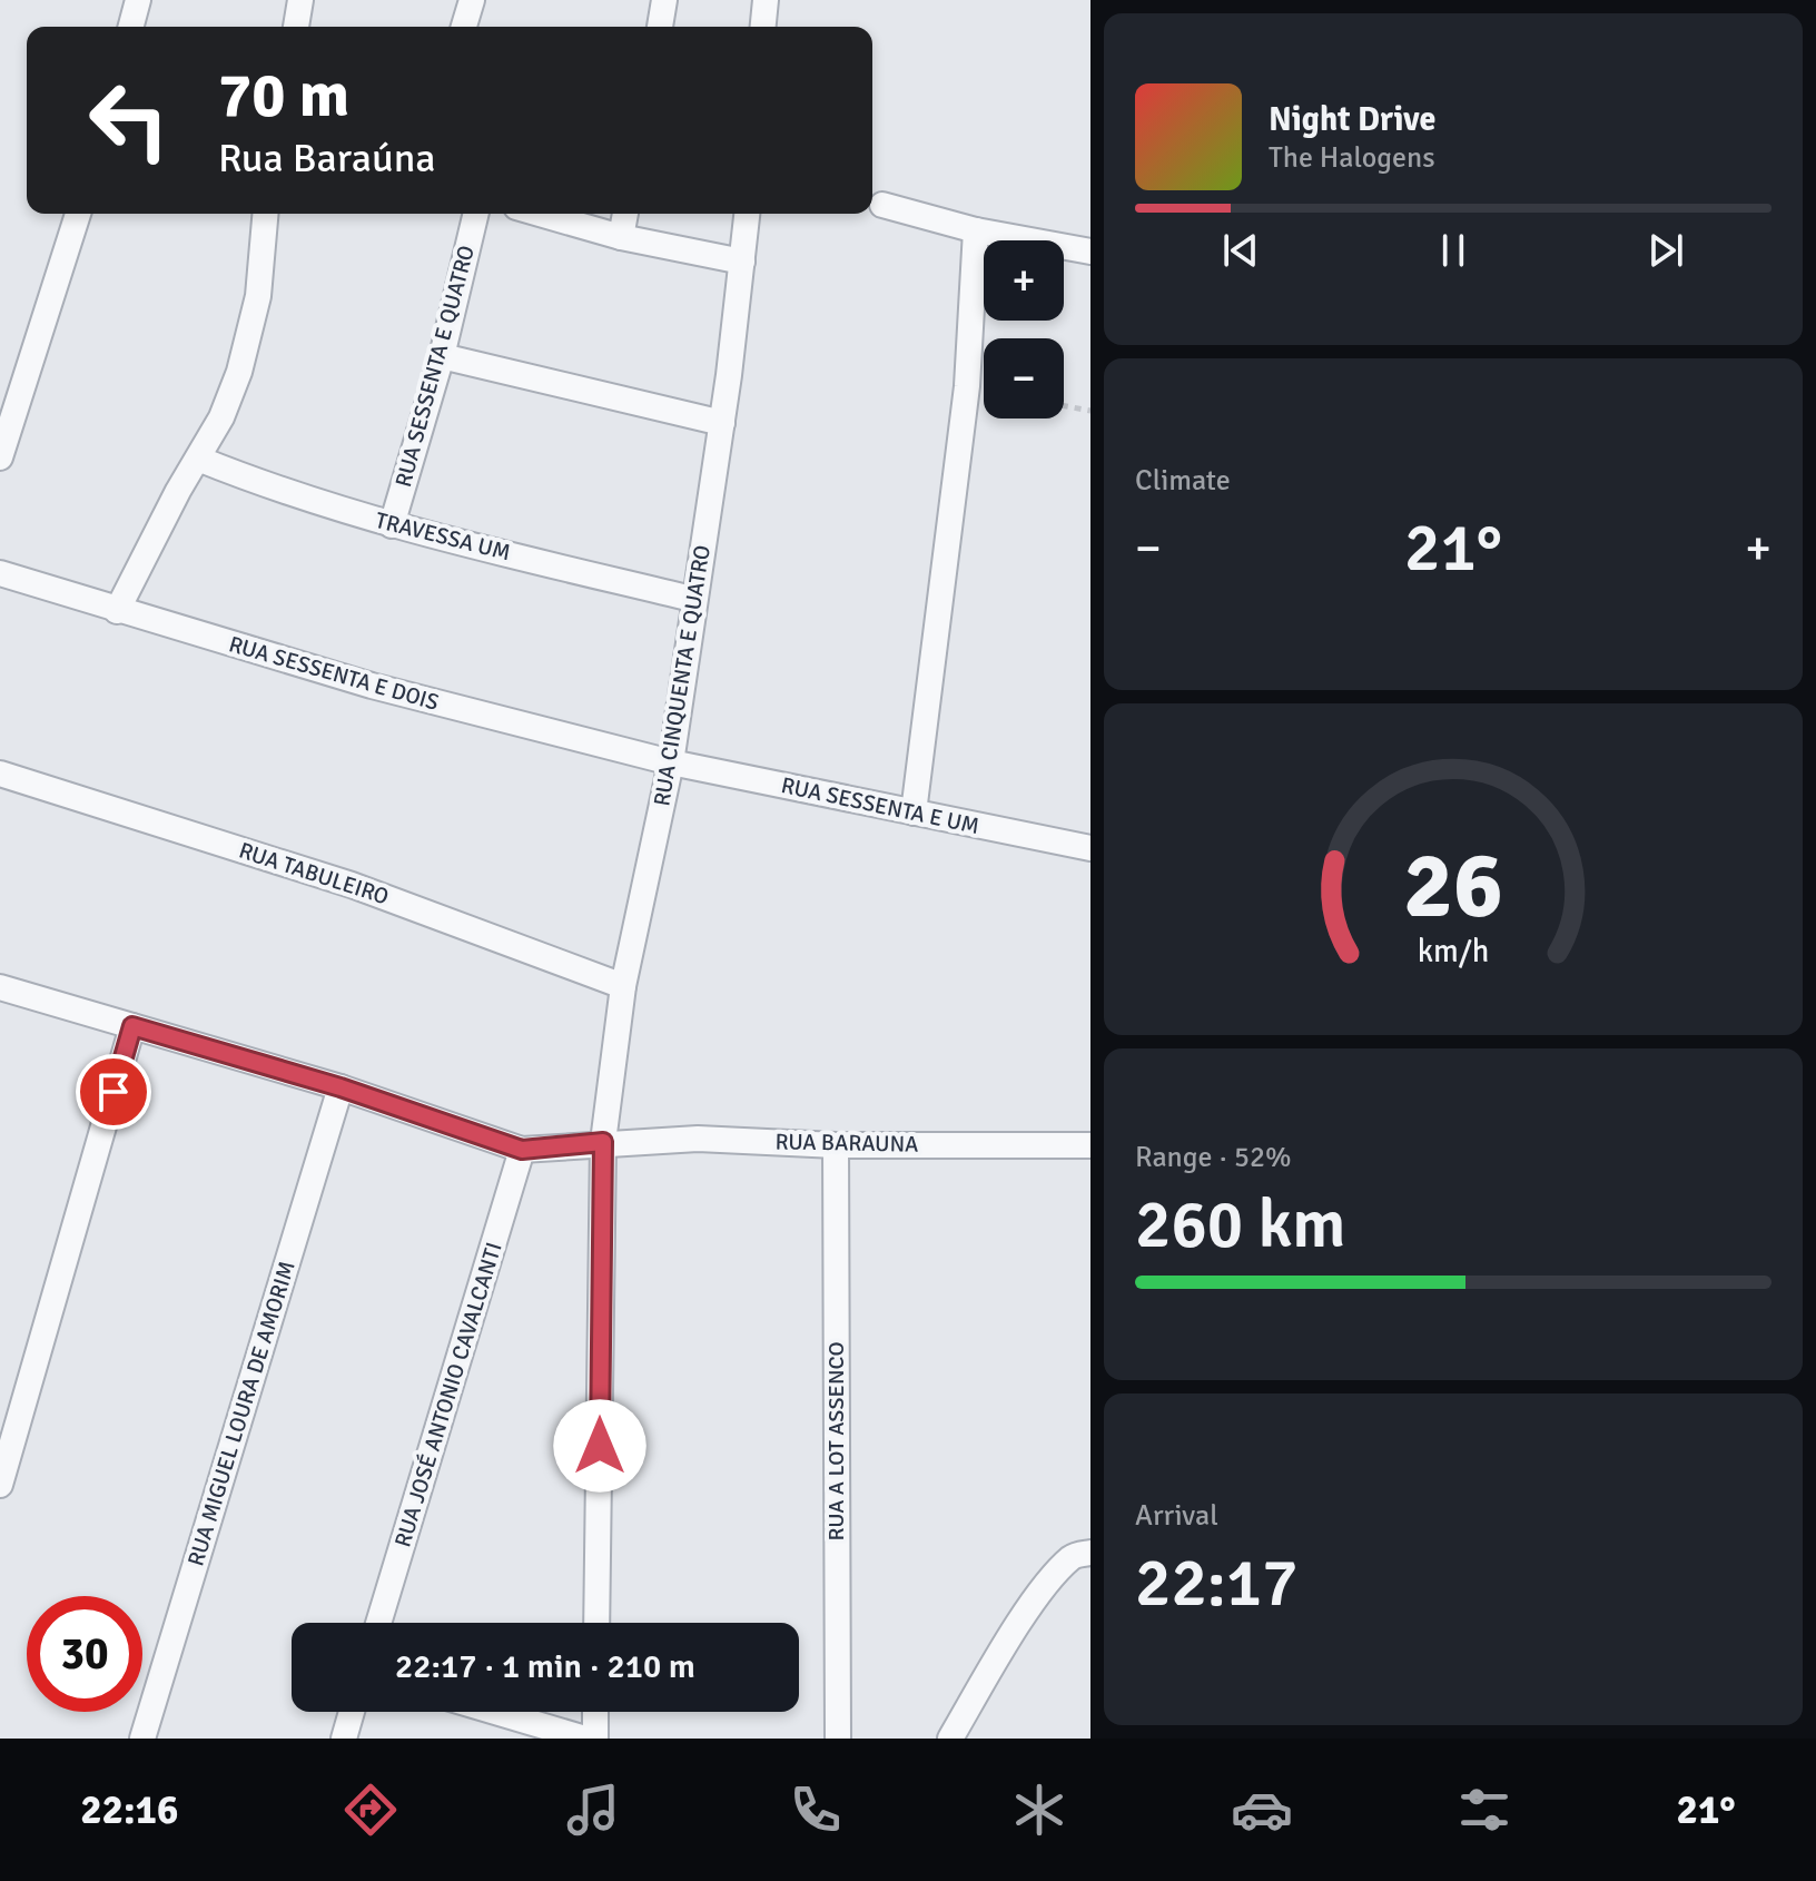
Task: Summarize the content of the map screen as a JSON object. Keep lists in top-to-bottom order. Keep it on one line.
{"streets":{"street":["RUA SESSENTA E QUATRO","TRAVESSA UM","RUA SESSENTA E DOIS","RUA CINQUENTA E QUATRO","RUA SESSENTA E UM","RUA TABULEIRO","RUA BARAUNA","RUA JOSÉ ANTONIO CAVALCANTI","RUA MIGUEL LOURA DE AMORIM","RUA A LOT ASSENCO"]},"crossings":[["RUA SESSENTA E QUATRO","TRAVESSA UM"],["TRAVESSA UM","RUA CINQUENTA E QUATRO"],["RUA SESSENTA E DOIS","RUA CINQUENTA E QUATRO"],["RUA SESSENTA E DOIS","RUA SESSENTA E UM"],["RUA CINQUENTA E QUATRO","RUA SESSENTA E UM"],["RUA CINQUENTA E QUATRO","RUA TABULEIRO"],["RUA CINQUENTA E QUATRO","RUA BARAUNA"],["RUA BARAUNA","RUA JOSÉ ANTONIO CAVALCANTI"],["RUA BARAUNA","RUA A LOT ASSENCO"]],"page":{"turn":["70 m","Rua Baraúna"],"song":["Night Drive","The Halogens"],"map_buttons":["+","−"],"tile":["Climate",["Range · 52%","260 km"],["Arrival","22:17"]],"heat":["−","21°","+"],"limit":"30","trip":"22:17 · 1 min · 210 m","tabs":["22:16","21°"],"gauge":["26","km/h"]}}
